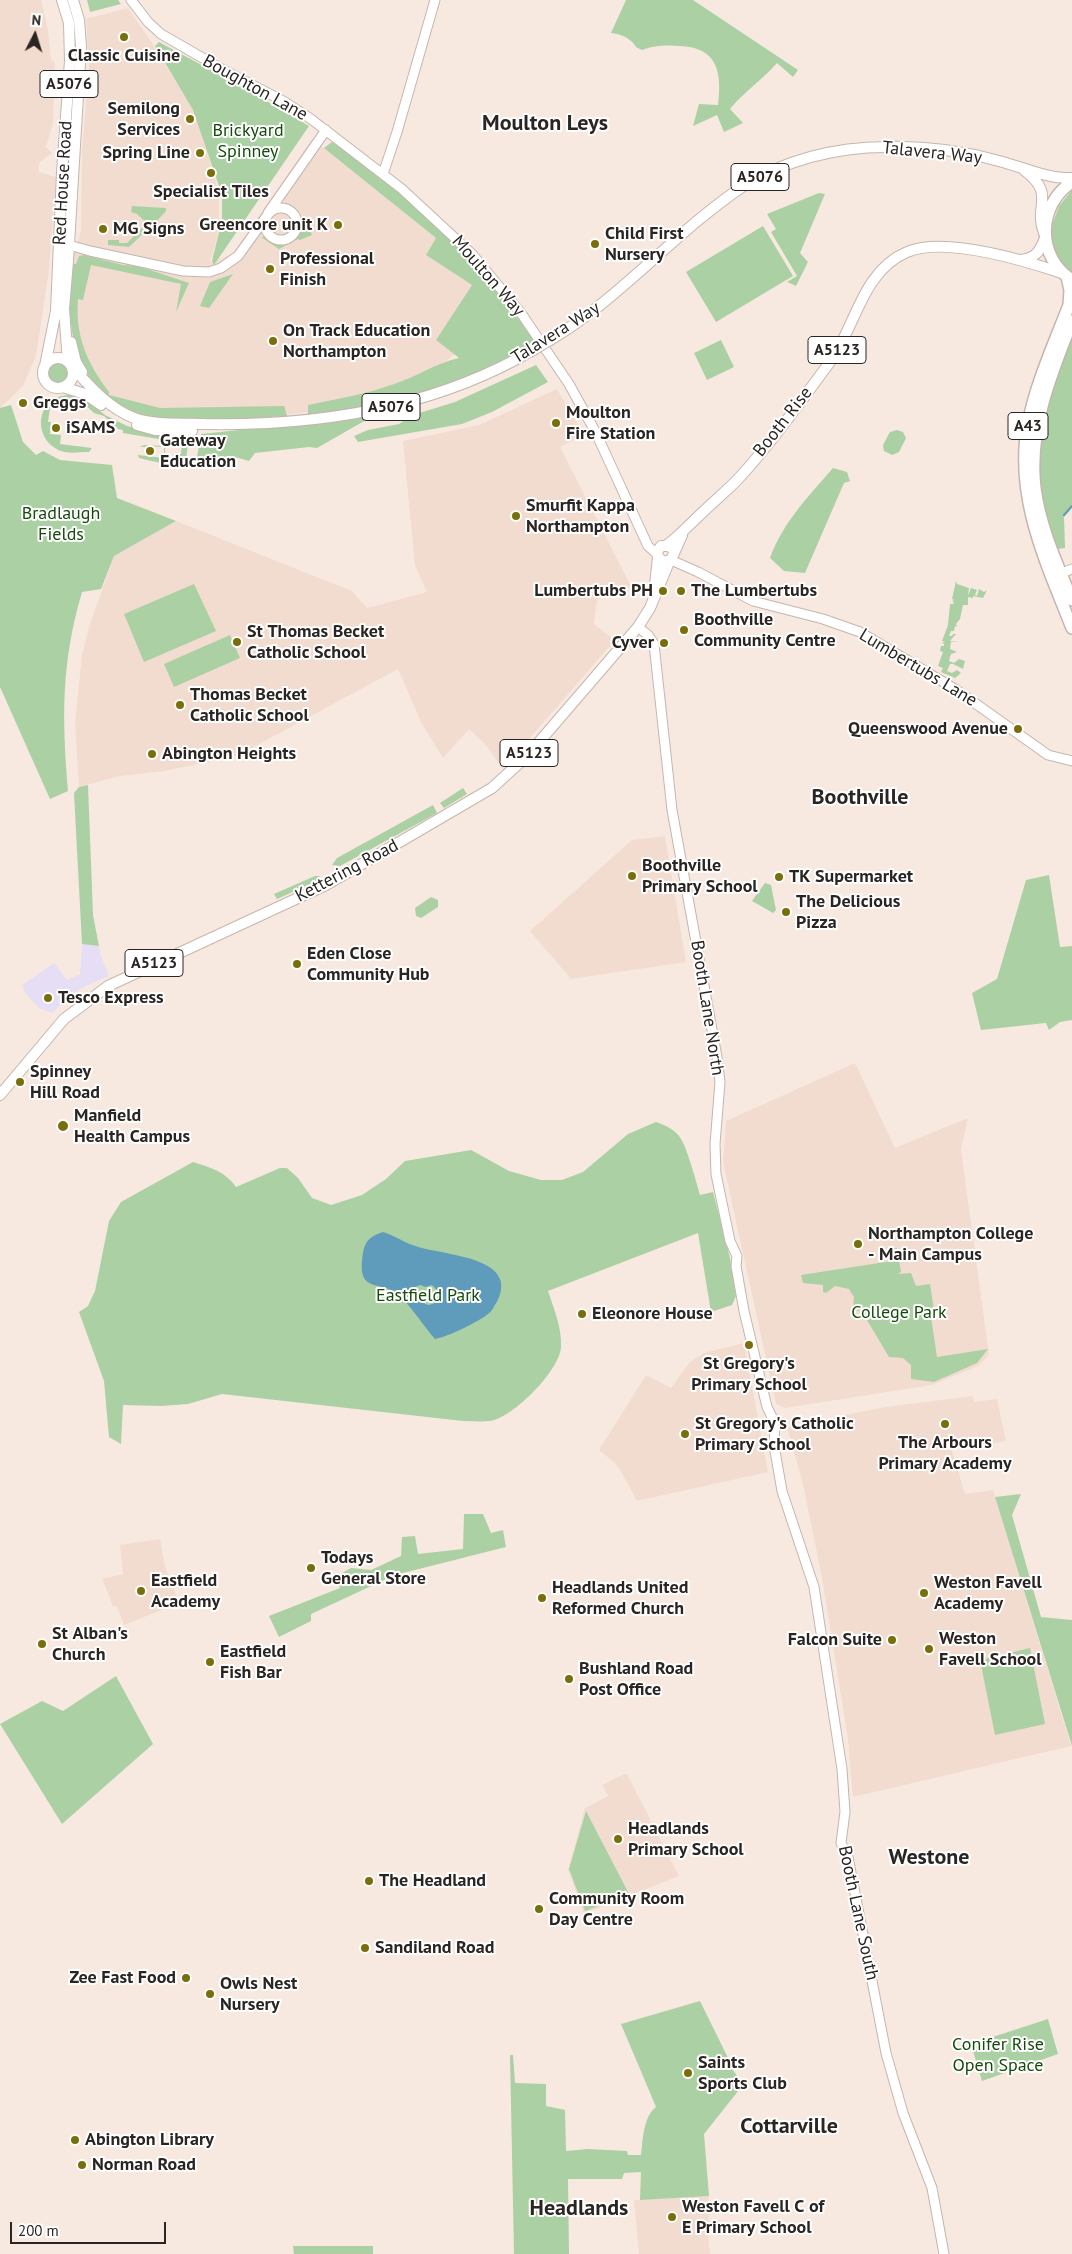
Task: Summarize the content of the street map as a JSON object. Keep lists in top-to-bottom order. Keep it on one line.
{"streets":{"highway":["A43"],"main road":["A5076","Talavera Way","Red House Road","A5123","Booth Rise","Kettering Road"],"street":["Boughton Lane","Moulton Way","Lumbertubs Lane","Booth Lane North","Booth Lane South"]},"crossings":[["Boughton Lane","Moulton Way"],["Talavera Way","Red House Road"],["Talavera Way","A43"],["Moulton Way","Booth Rise"],["Moulton Way","Lumbertubs Lane"],["Moulton Way","Kettering Road"],["Booth Rise","A43"],["Booth Rise","Lumbertubs Lane"],["Booth Rise","Kettering Road"],["Lumbertubs Lane","Kettering Road"],["Kettering Road","Booth Lane North"],["Booth Lane North","Booth Lane South"]],"districts":["Moulton Leys","Boothville","Westone","Cottarville","Headlands"],"parks":["Brickyard Spinney","Bradlaugh Fields","Eastfield Park","College Park","Conifer Rise Open Space"],"places":["Classic Cuisine","Semilong Services","Spring Line","Specialist Tiles","Greencore unit K","MG Signs","Child First Nursery","Professional Finish","On Track Education Northampton","Greggs","Moulton Fire Station","iSAMS","Gateway Education","Smurfit Kappa Northampton","Lumbertubs PH","The Lumbertubs","Boothville Community Centre","St Thomas Becket Catholic School","Cyver","Thomas Becket Catholic School","Queenswood Avenue","Abington Heights","Boothville Primary School","TK Supermarket","The Delicious Pizza","Eden Close Community Hub","Tesco Express","Spinney Hill Road","Manfield Health Campus","Northampton College - Main Campus","Eleonore House","St Gregory's Primary School","The Arbours Primary Academy","St Gregory's Catholic Primary School","Todays General Store","Eastfield Academy","Weston Favell Academy","Headlands United Reformed Church","Falcon Suite","St Alban's Church","Weston Favell School","Eastfield Fish Bar","Bushland Road Post Office","Headlands Primary School","The Headland","Community Room Day Centre","Sandiland Road","Zee Fast Food","Owls Nest Nursery","Saints Sports Club","Abington Library","Norman Road","Weston Favell C of E Primary School"],"scale_bar":"200 m","north":"top"}
